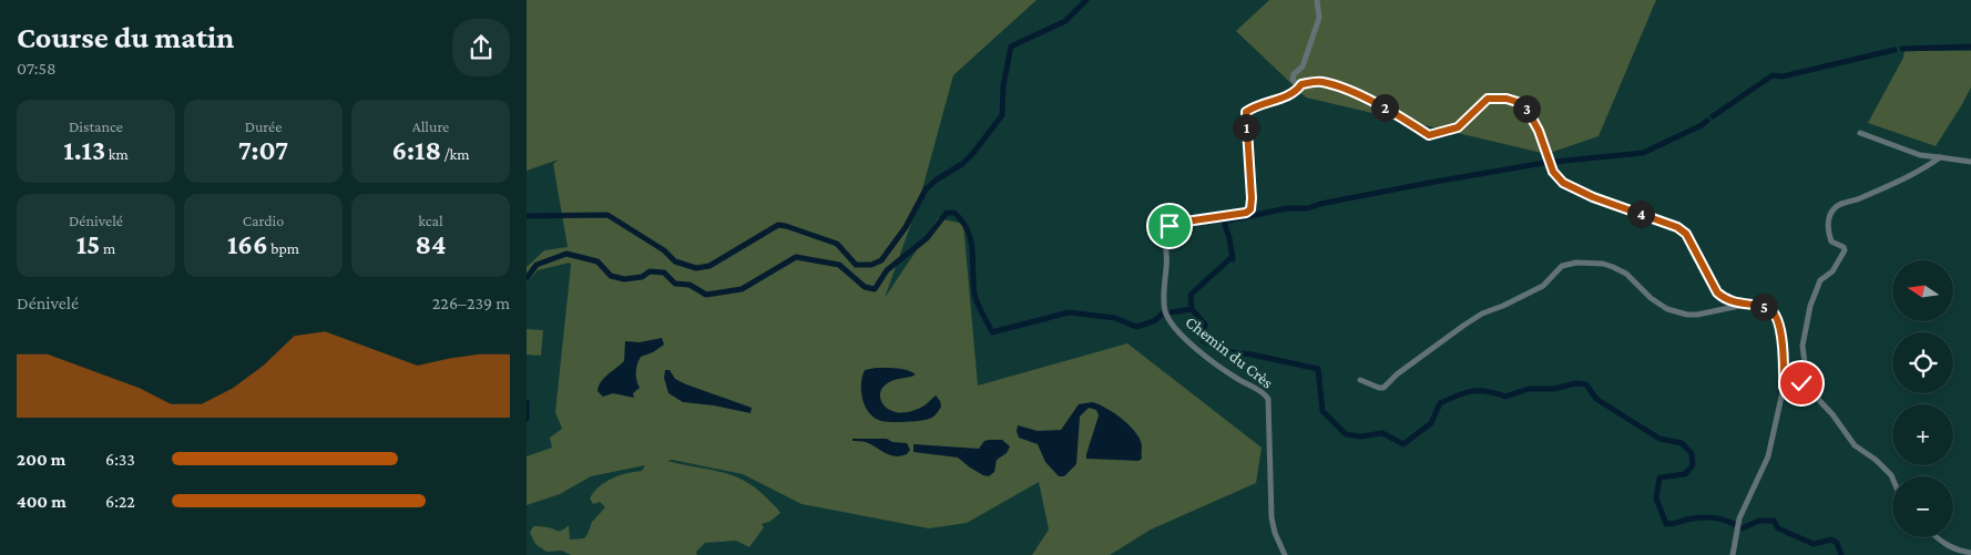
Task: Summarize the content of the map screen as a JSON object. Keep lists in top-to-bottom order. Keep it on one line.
{"streets":{"street":["Chemin du Crès"]},"north":"left","page":{"heading":["Course du matin","07:58"],"stats":[["Distance","1.13 km"],["Durée","7:07"],["Allure","6:18 /km"],["Dénivelé","15 m"],["Cardio","166 bpm"],["kcal","84"]],"pins":["2","3","1","4","5"],"map_buttons":["+","−"],"chart":["Dénivelé","226–239 m"],"list":[{"name":"200 m","note":"6:33"},{"name":"400 m","note":"6:22"}]}}
